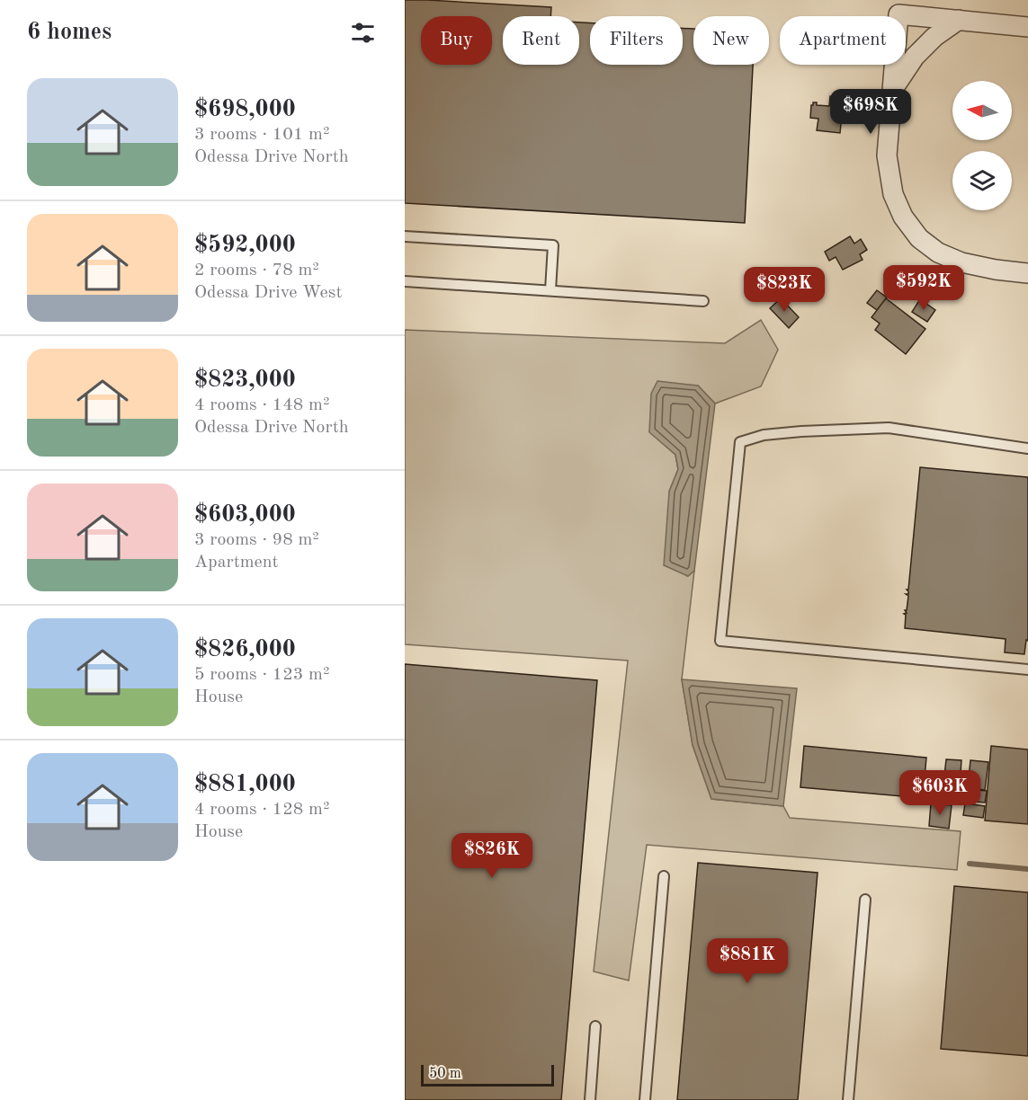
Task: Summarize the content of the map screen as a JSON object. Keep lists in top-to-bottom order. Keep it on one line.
{"scale_bar":"50 m","north":"left","page":{"heading":"6 homes","chip":["Buy","Rent","Filters","New","Apartment"],"list":[{"name":"$698,000","note":"3 rooms · 101 m² · Odessa Drive North"},{"name":"$592,000","note":"2 rooms · 78 m² · Odessa Drive West"},{"name":"$823,000","note":"4 rooms · 148 m² · Odessa Drive North"},{"name":"$603,000","note":"3 rooms · 98 m² · Apartment"},{"name":"$826,000","note":"5 rooms · 123 m² · House"},{"name":"$881,000","note":"4 rooms · 128 m² · House"}],"price":["$698K","$592K","$823K","$603K","$826K","$881K"],"scale":"50 m"}}
